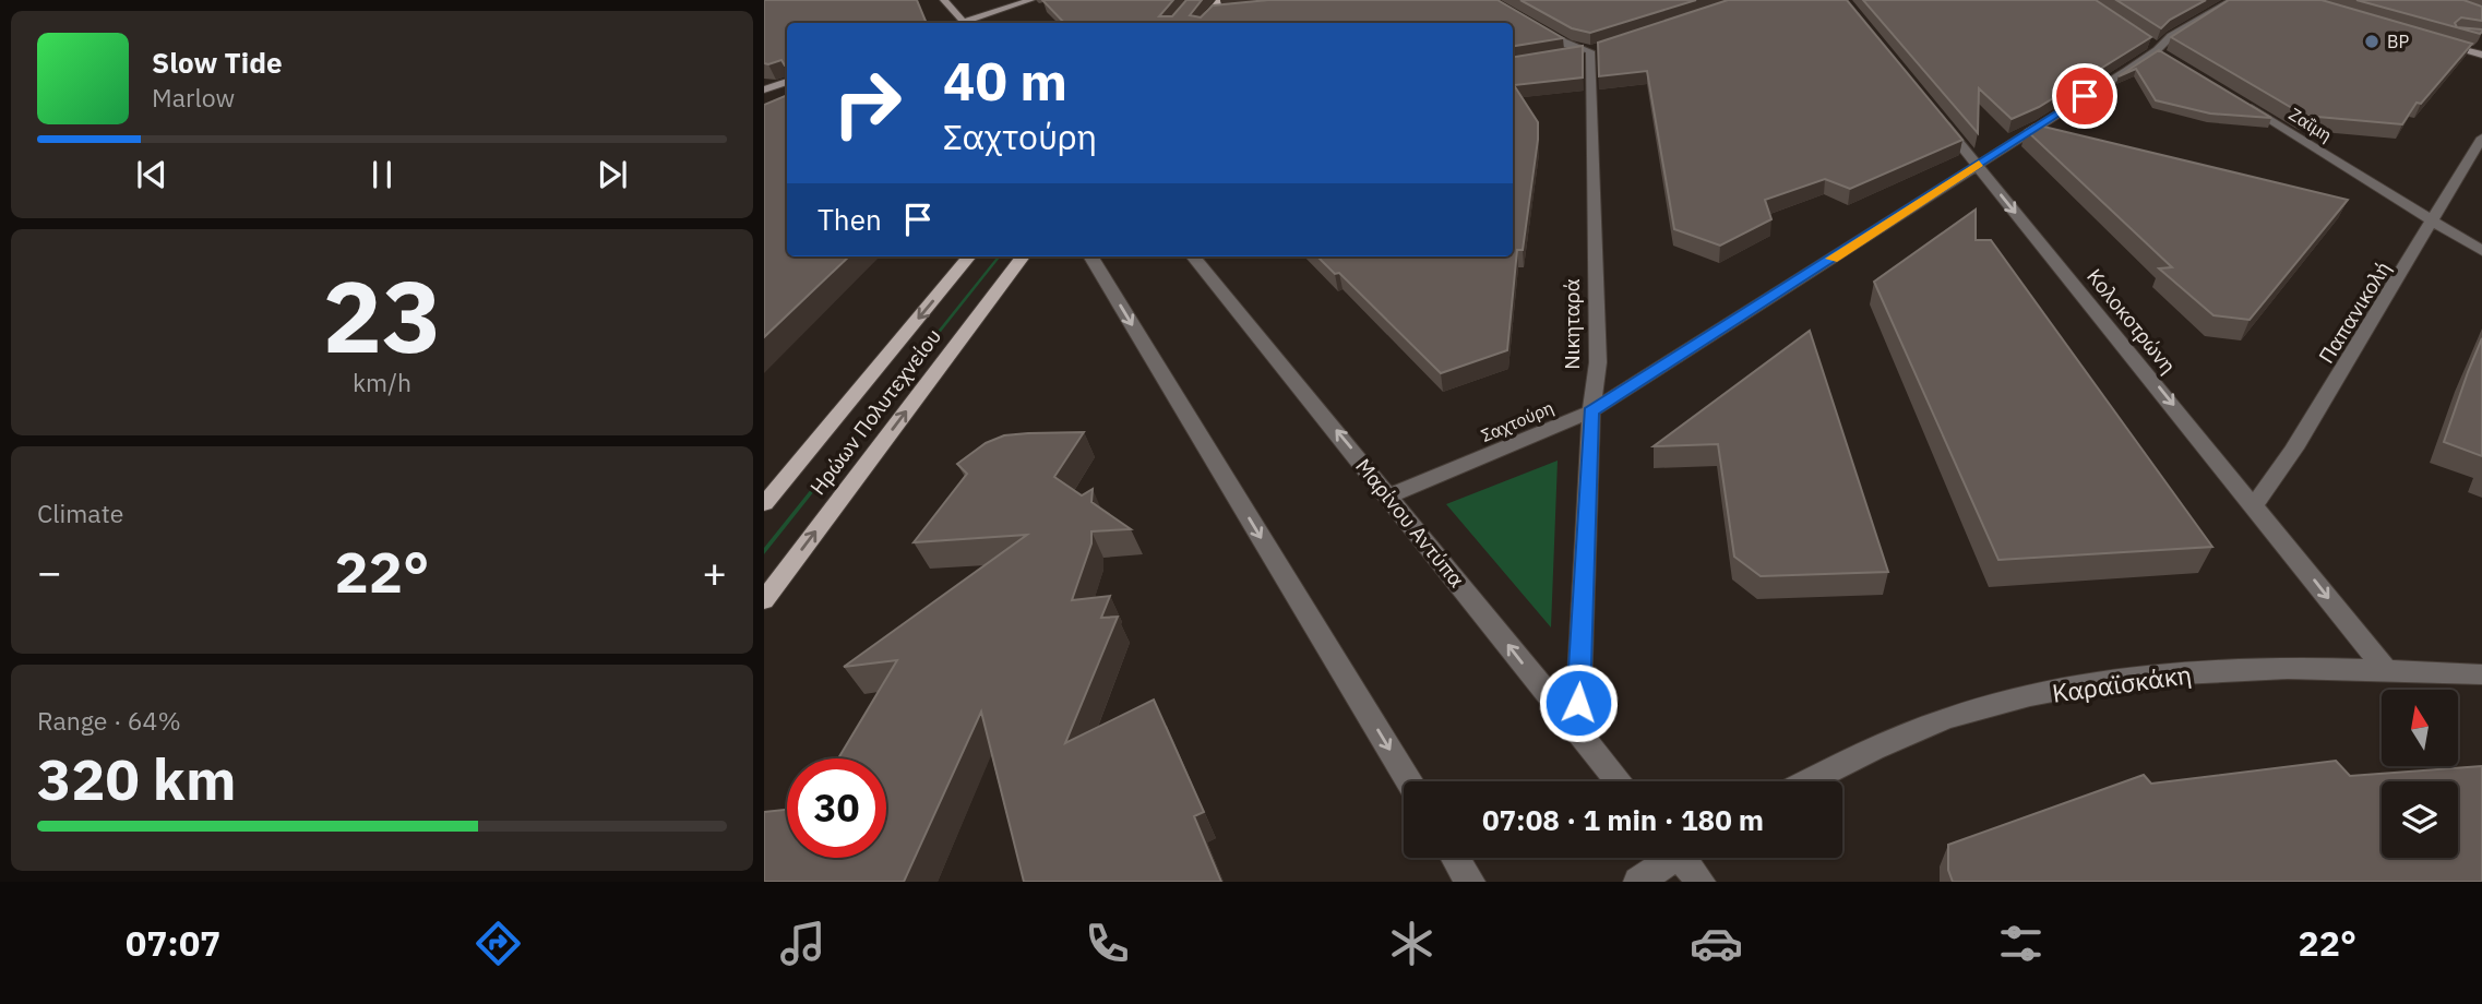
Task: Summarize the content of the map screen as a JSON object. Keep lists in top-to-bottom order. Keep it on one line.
{"streets":{"main road":["Ηρώων Πολυτεχνείου"],"street":["Ζαΐμη","Παπανικολή","Κολοκοτρώνη","Νικηταρά","Σαχτούρη","Μαρίνου Αντύπα","Καραϊσκάκη"]},"crossings":[["Ζαΐμη","Παπανικολή"],["Παπανικολή","Κολοκοτρώνη"],["Κολοκοτρώνη","Σαχτούρη"],["Κολοκοτρώνη","Καραϊσκάκη"],["Νικηταρά","Σαχτούρη"],["Νικηταρά","Μαρίνου Αντύπα"],["Σαχτούρη","Μαρίνου Αντύπα"]],"one_way":["Κολοκοτρώνη"],"places":["BP"],"north":"top","page":{"turn":["40 m","Σαχτούρη"],"song":["Slow Tide","Marlow"],"then":"Then","tile":[["23","km/h"],"Climate",["Range · 64%","320 km"]],"heat":["−","22°","+"],"limit":"30","trip":"07:08 · 1 min · 180 m","tabs":["07:07","22°"]}}
